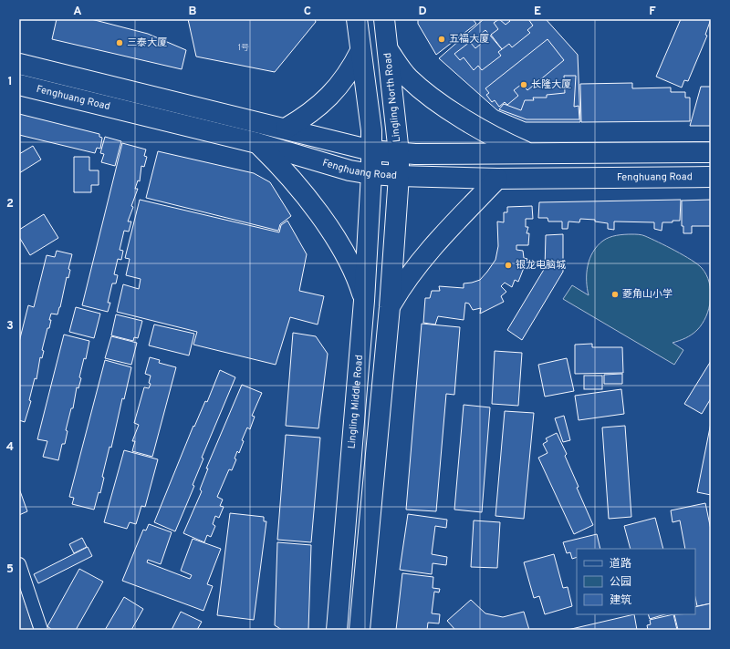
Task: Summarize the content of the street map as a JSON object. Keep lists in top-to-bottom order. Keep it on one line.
{"streets":{"main road":["Lingling North Road","Fenghuang Road","Lingling Middle Road"]},"crossings":[["Lingling North Road","Fenghuang Road"],["Fenghuang Road","Lingling Middle Road"]],"places":["五福大厦","三泰大厦","长隆大厦","银龙电脑城","菱角山小学"],"house_numbers":["1号"],"legend":["道路","公园","建筑"],"grid":{"columns":["A","B","C","D","E","F"],"rows":["1","2","3","4","5"]}}
